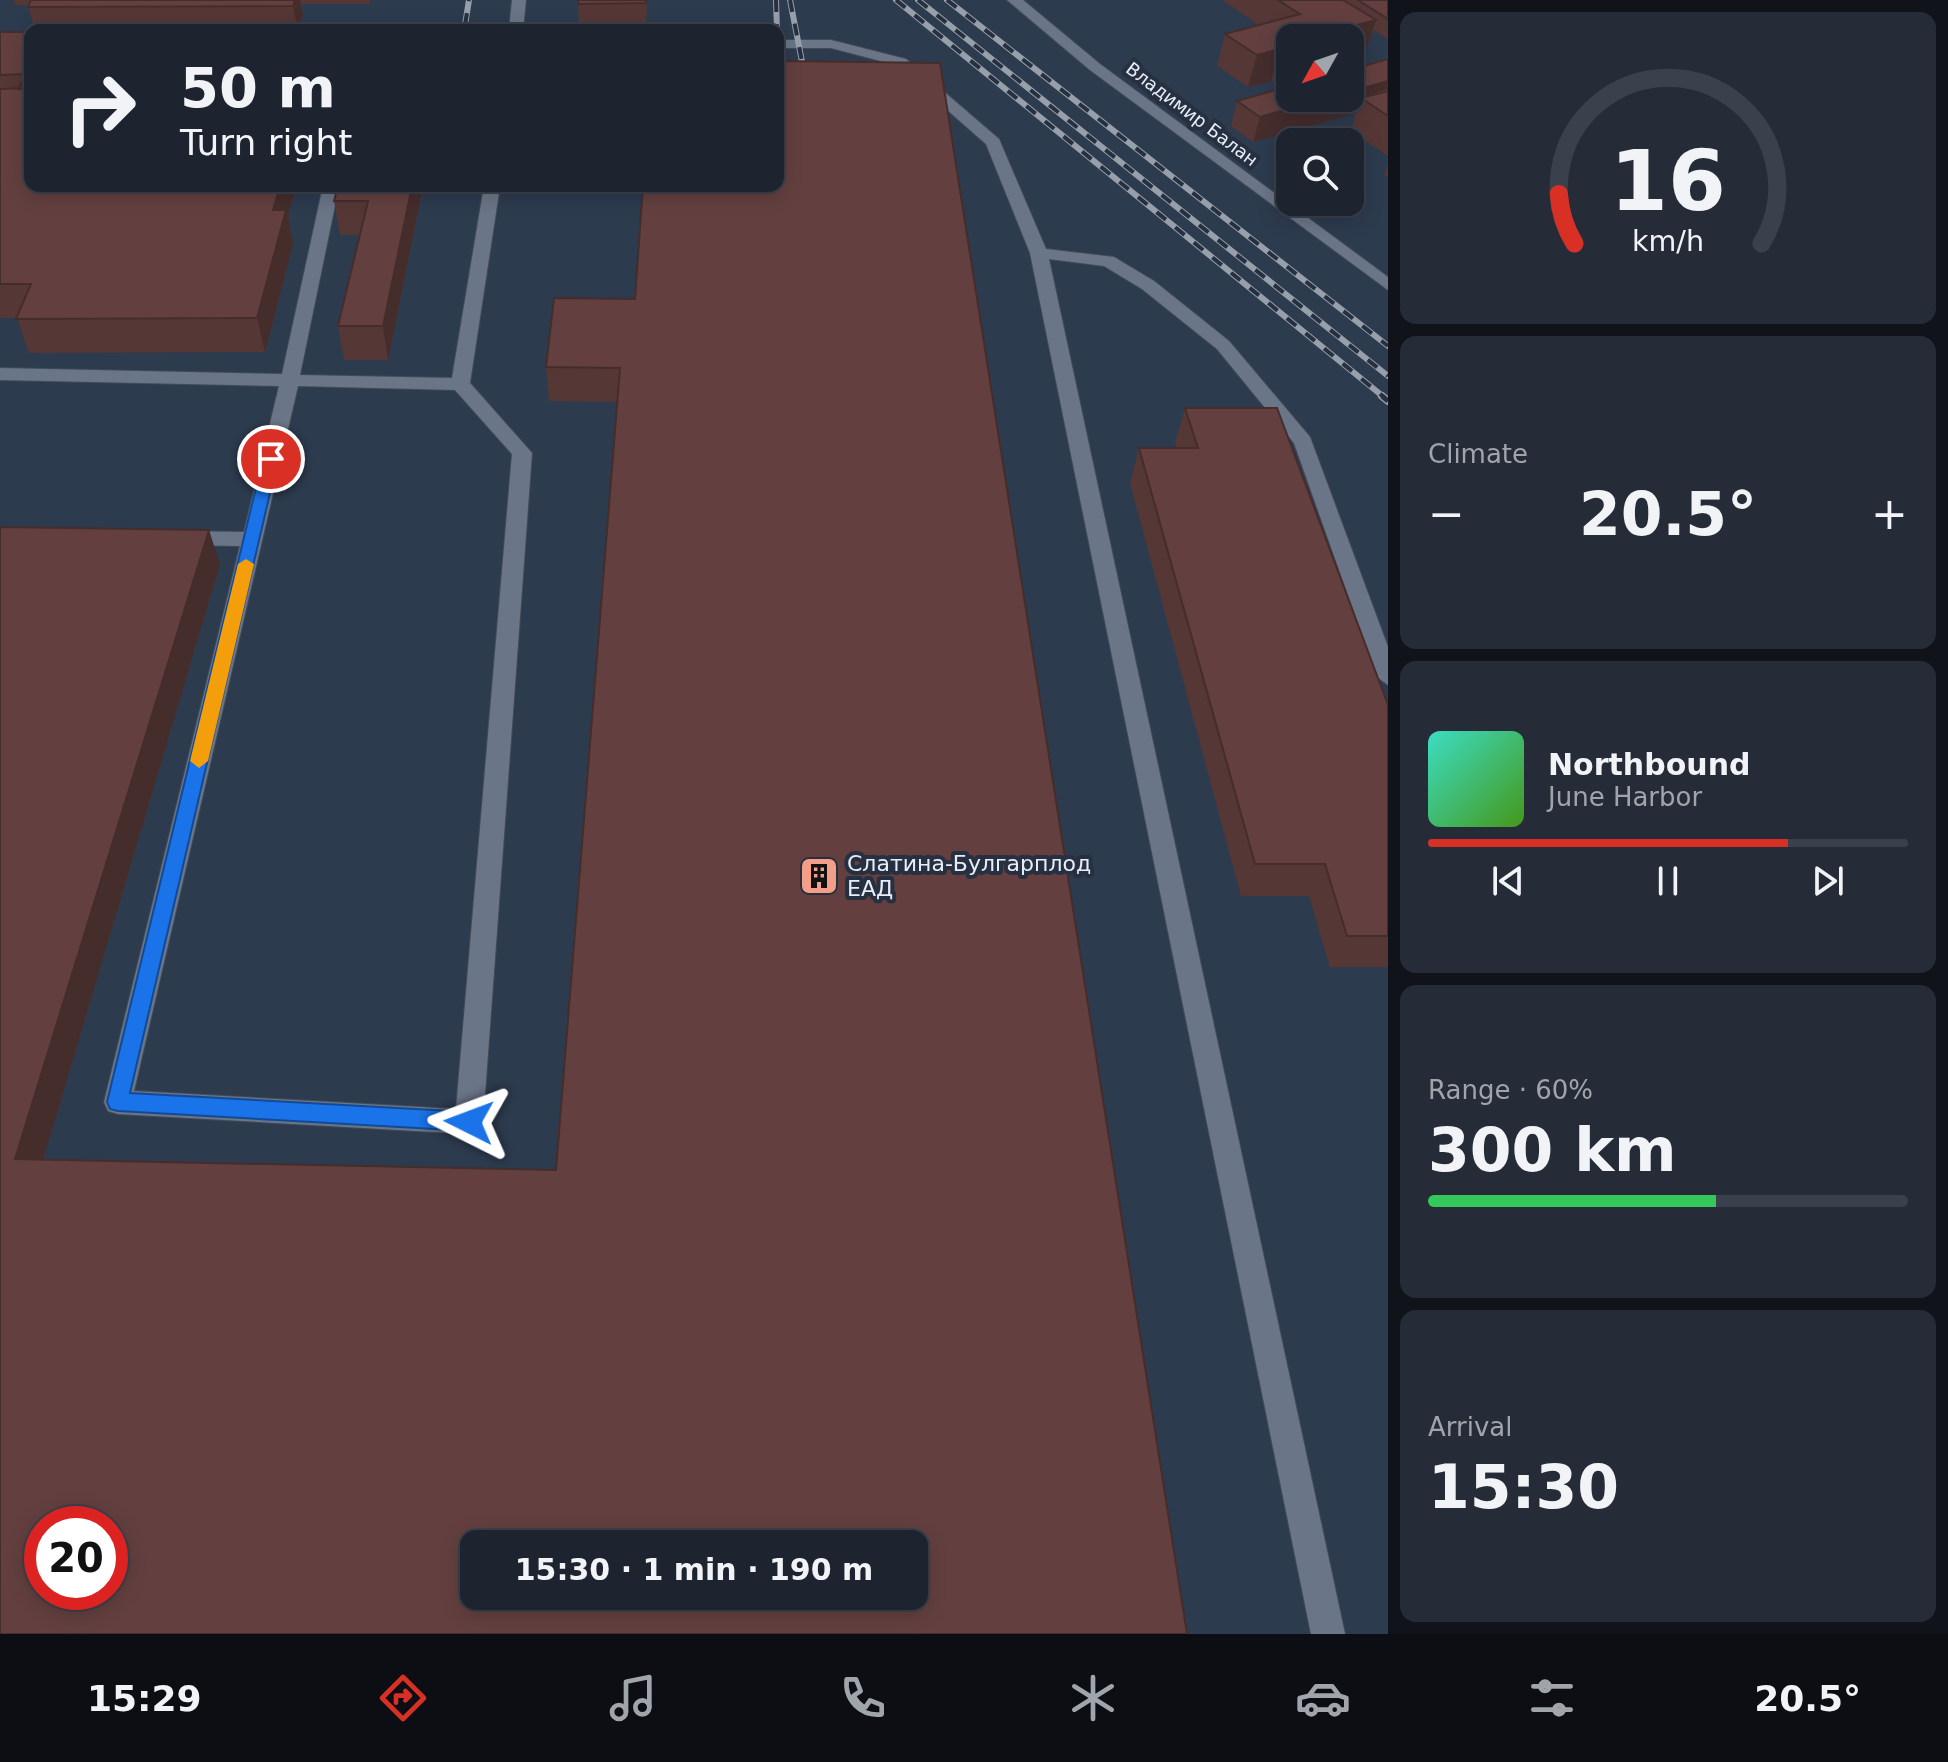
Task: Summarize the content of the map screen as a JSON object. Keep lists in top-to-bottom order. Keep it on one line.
{"streets":{"lane":["Владимир Балан"]},"places":{"building":["Слатина-Булгарплод ЕАД"]},"north":"bottom left","page":{"turn":["50 m","Turn right"],"tile":["Climate",["Range · 60%","300 km"],["Arrival","15:30"]],"heat":["−","20.5°","+"],"song":["Northbound","June Harbor"],"limit":"20","trip":"15:30 · 1 min · 190 m","tabs":["15:29","20.5°"],"gauge":["16","km/h"]}}
